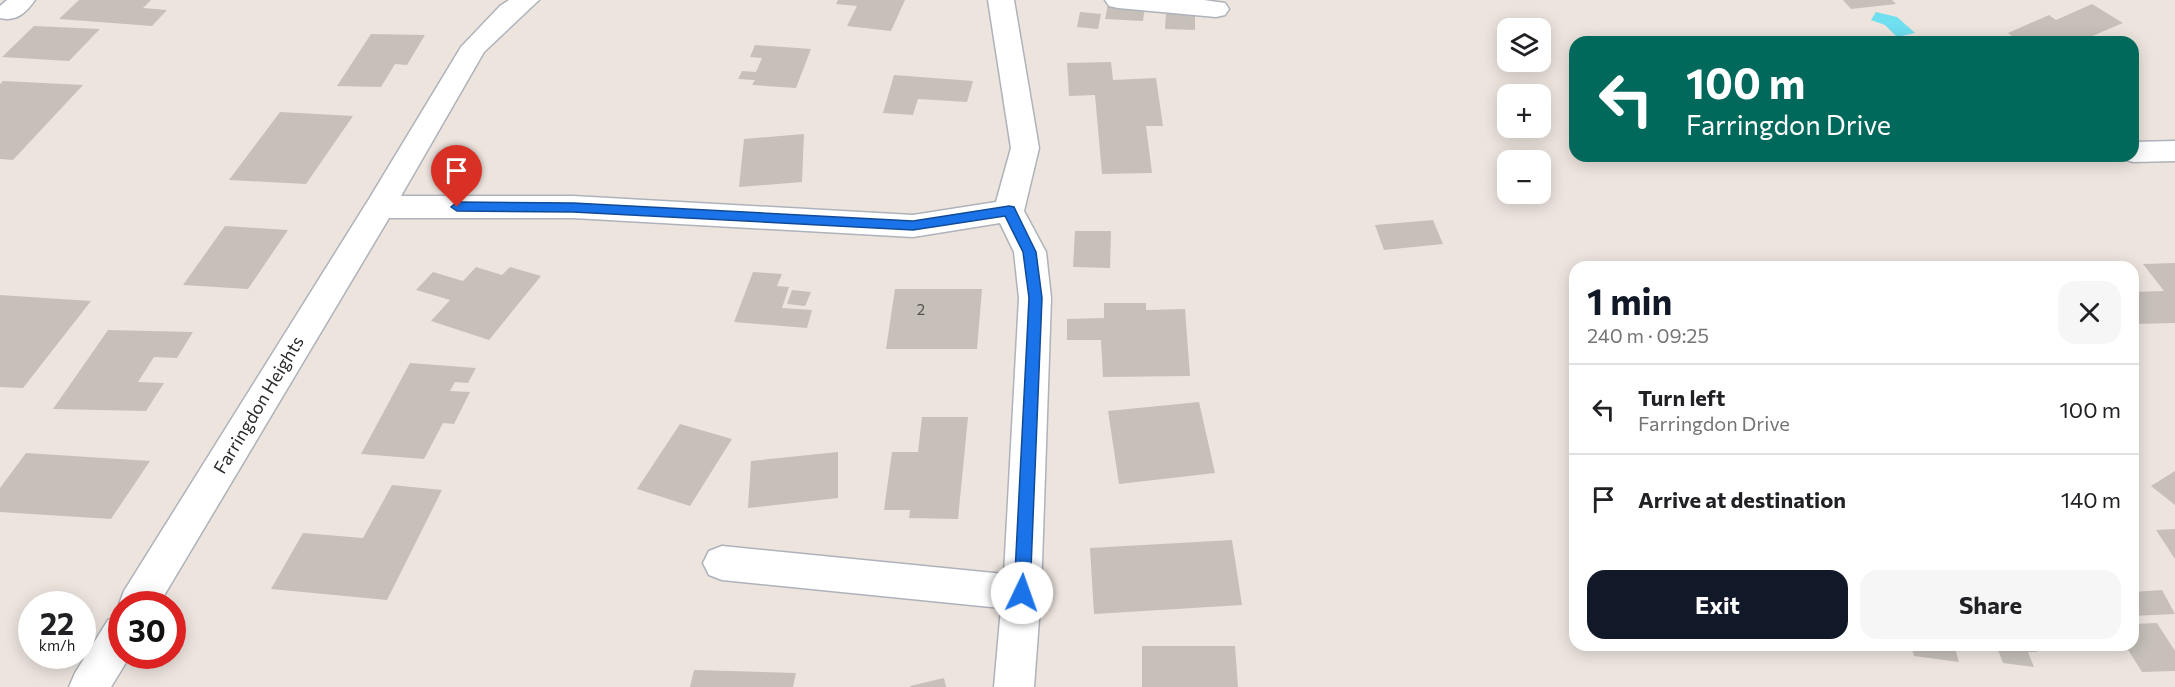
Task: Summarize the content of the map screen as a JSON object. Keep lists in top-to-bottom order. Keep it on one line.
{"streets":{"street":["Farringdon Heights"]},"house_numbers":["2"],"page":{"map_buttons":["+","−"],"turn":["100 m","Farringdon Drive"],"heading":["1 min","240 m · 09:25"],"list":[{"name":"Turn left","note":"Farringdon Drive","value":"100 m"},{"name":"Arrive at destination","value":"140 m"}],"buttons":["Exit","Share"],"speed":"22 km/h","limit":"30"}}
